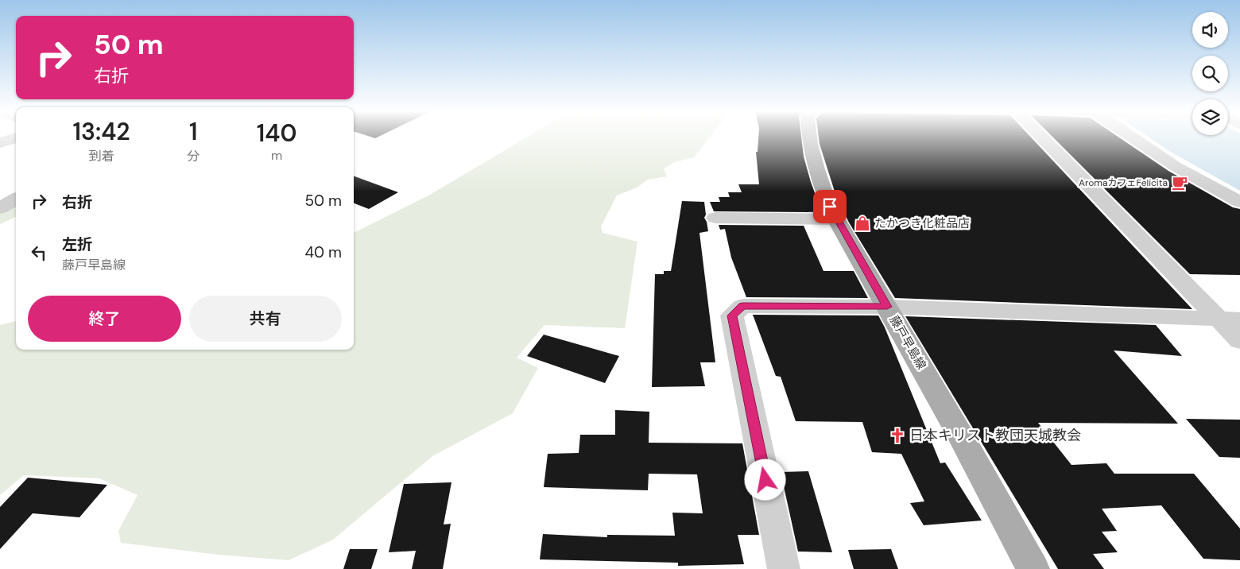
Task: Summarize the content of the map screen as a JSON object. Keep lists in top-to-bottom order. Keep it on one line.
{"streets":{"main road":["藤戸早島線"]},"places":{"cafe":["AromaカフェFelicita"],"shop":["たかつき化粧品店"],"church":["日本キリスト教団天城教会"]},"page":{"turn":["50 m","右折"],"eta":["13:42","到着","1","分","140","m"],"list":[{"name":"右折","value":"50 m"},{"name":"左折","note":"藤戸早島線","value":"40 m"}],"buttons":["終了","共有"]}}
